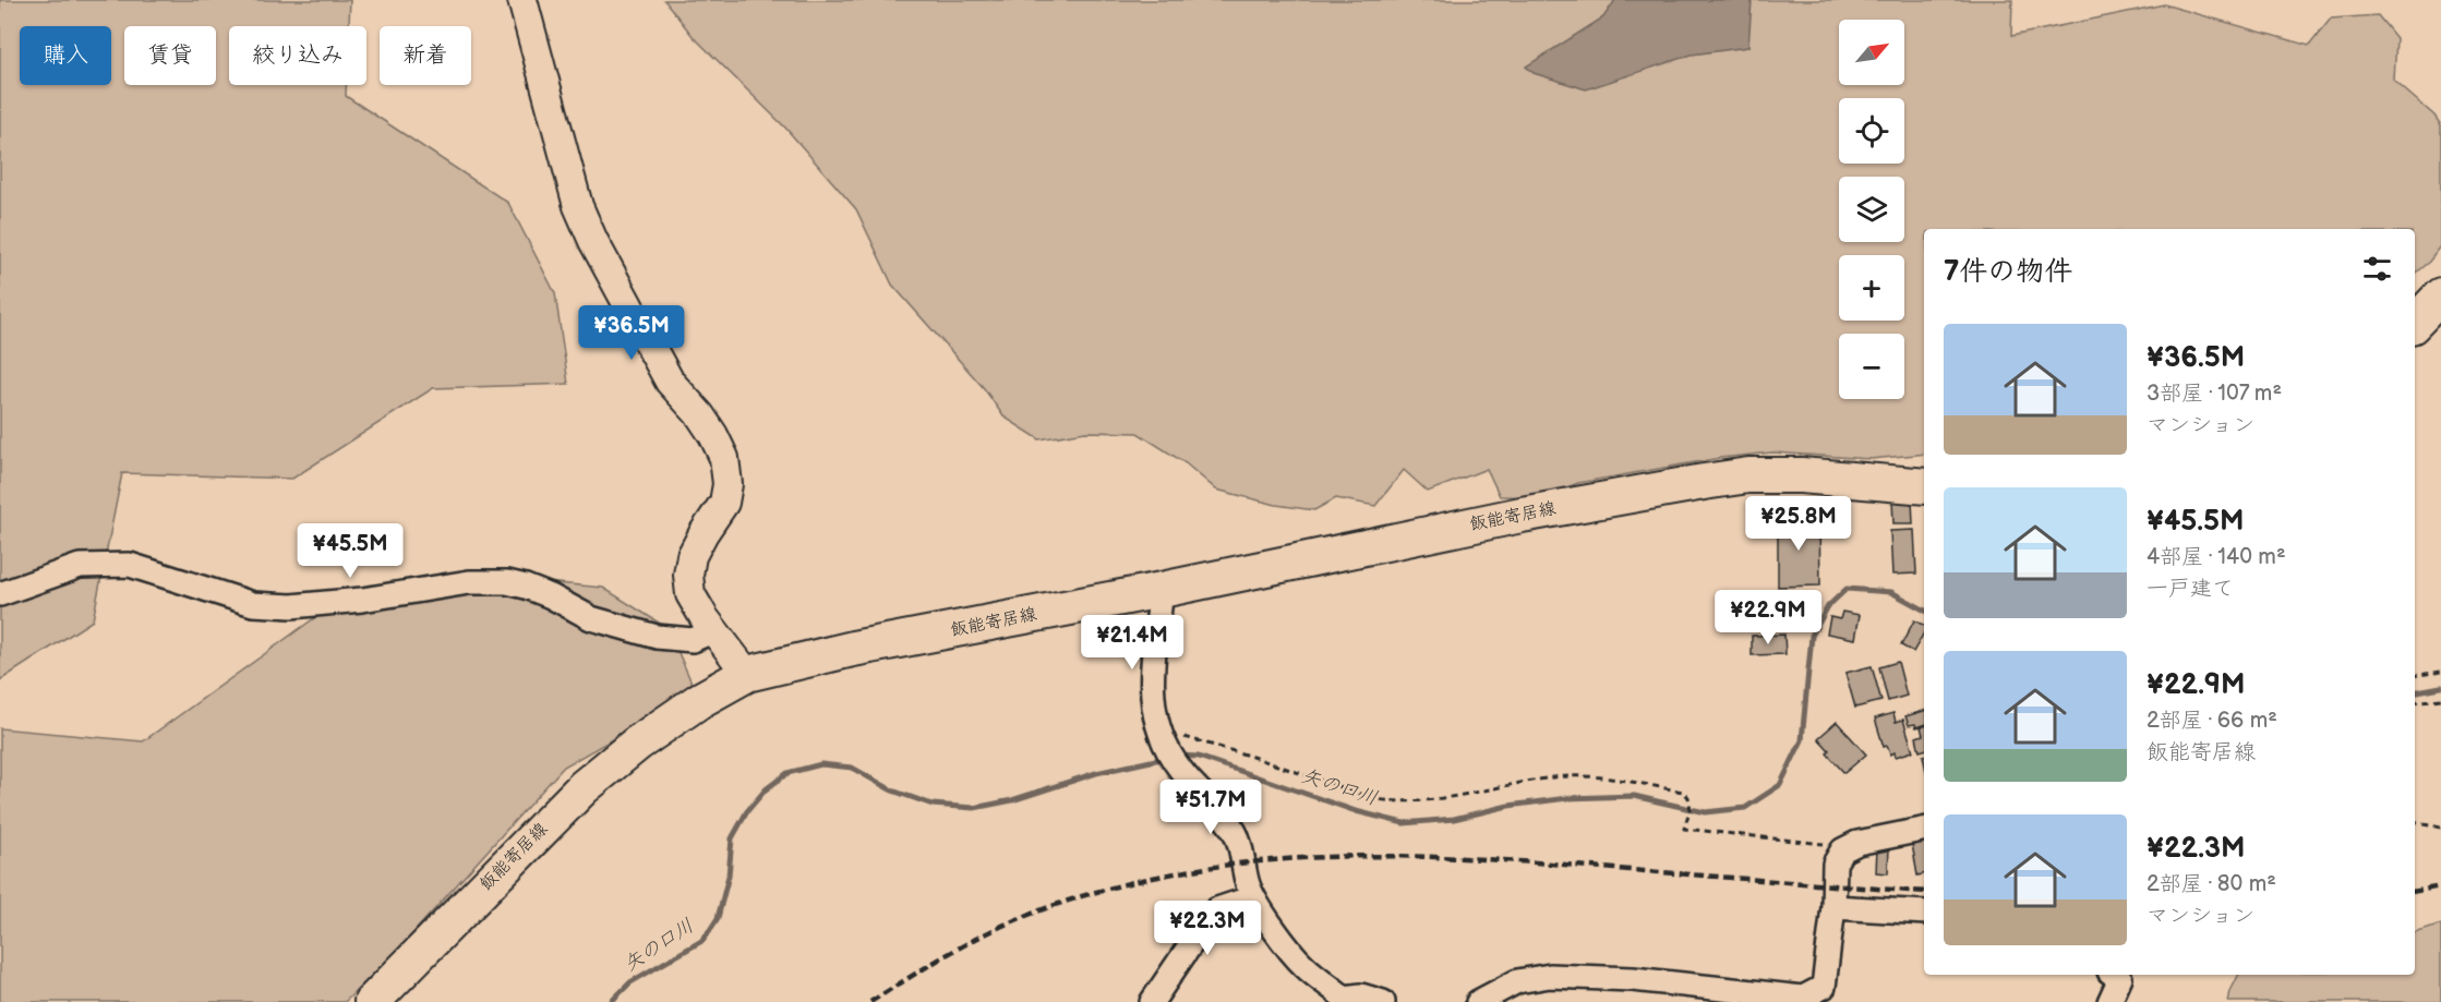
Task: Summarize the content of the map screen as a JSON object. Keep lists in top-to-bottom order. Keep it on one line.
{"streets":{"main road":["飯能寄居線"]},"water":["矢の口川"],"north":"top right","page":{"map_buttons":["+","−"],"chip":["購入","賃貸","絞り込み","新着"],"heading":"7件の物件","price":["¥36.5M","¥25.8M","¥45.5M","¥22.9M","¥21.4M","¥51.7M","¥22.3M"],"list":[{"name":"¥36.5M","note":"3部屋 · 107 m² · マンション"},{"name":"¥45.5M","note":"4部屋 · 140 m² · 一戸建て"},{"name":"¥22.9M","note":"2部屋 · 66 m² · 飯能寄居線"},{"name":"¥22.3M","note":"2部屋 · 80 m² · マンション"}]}}
